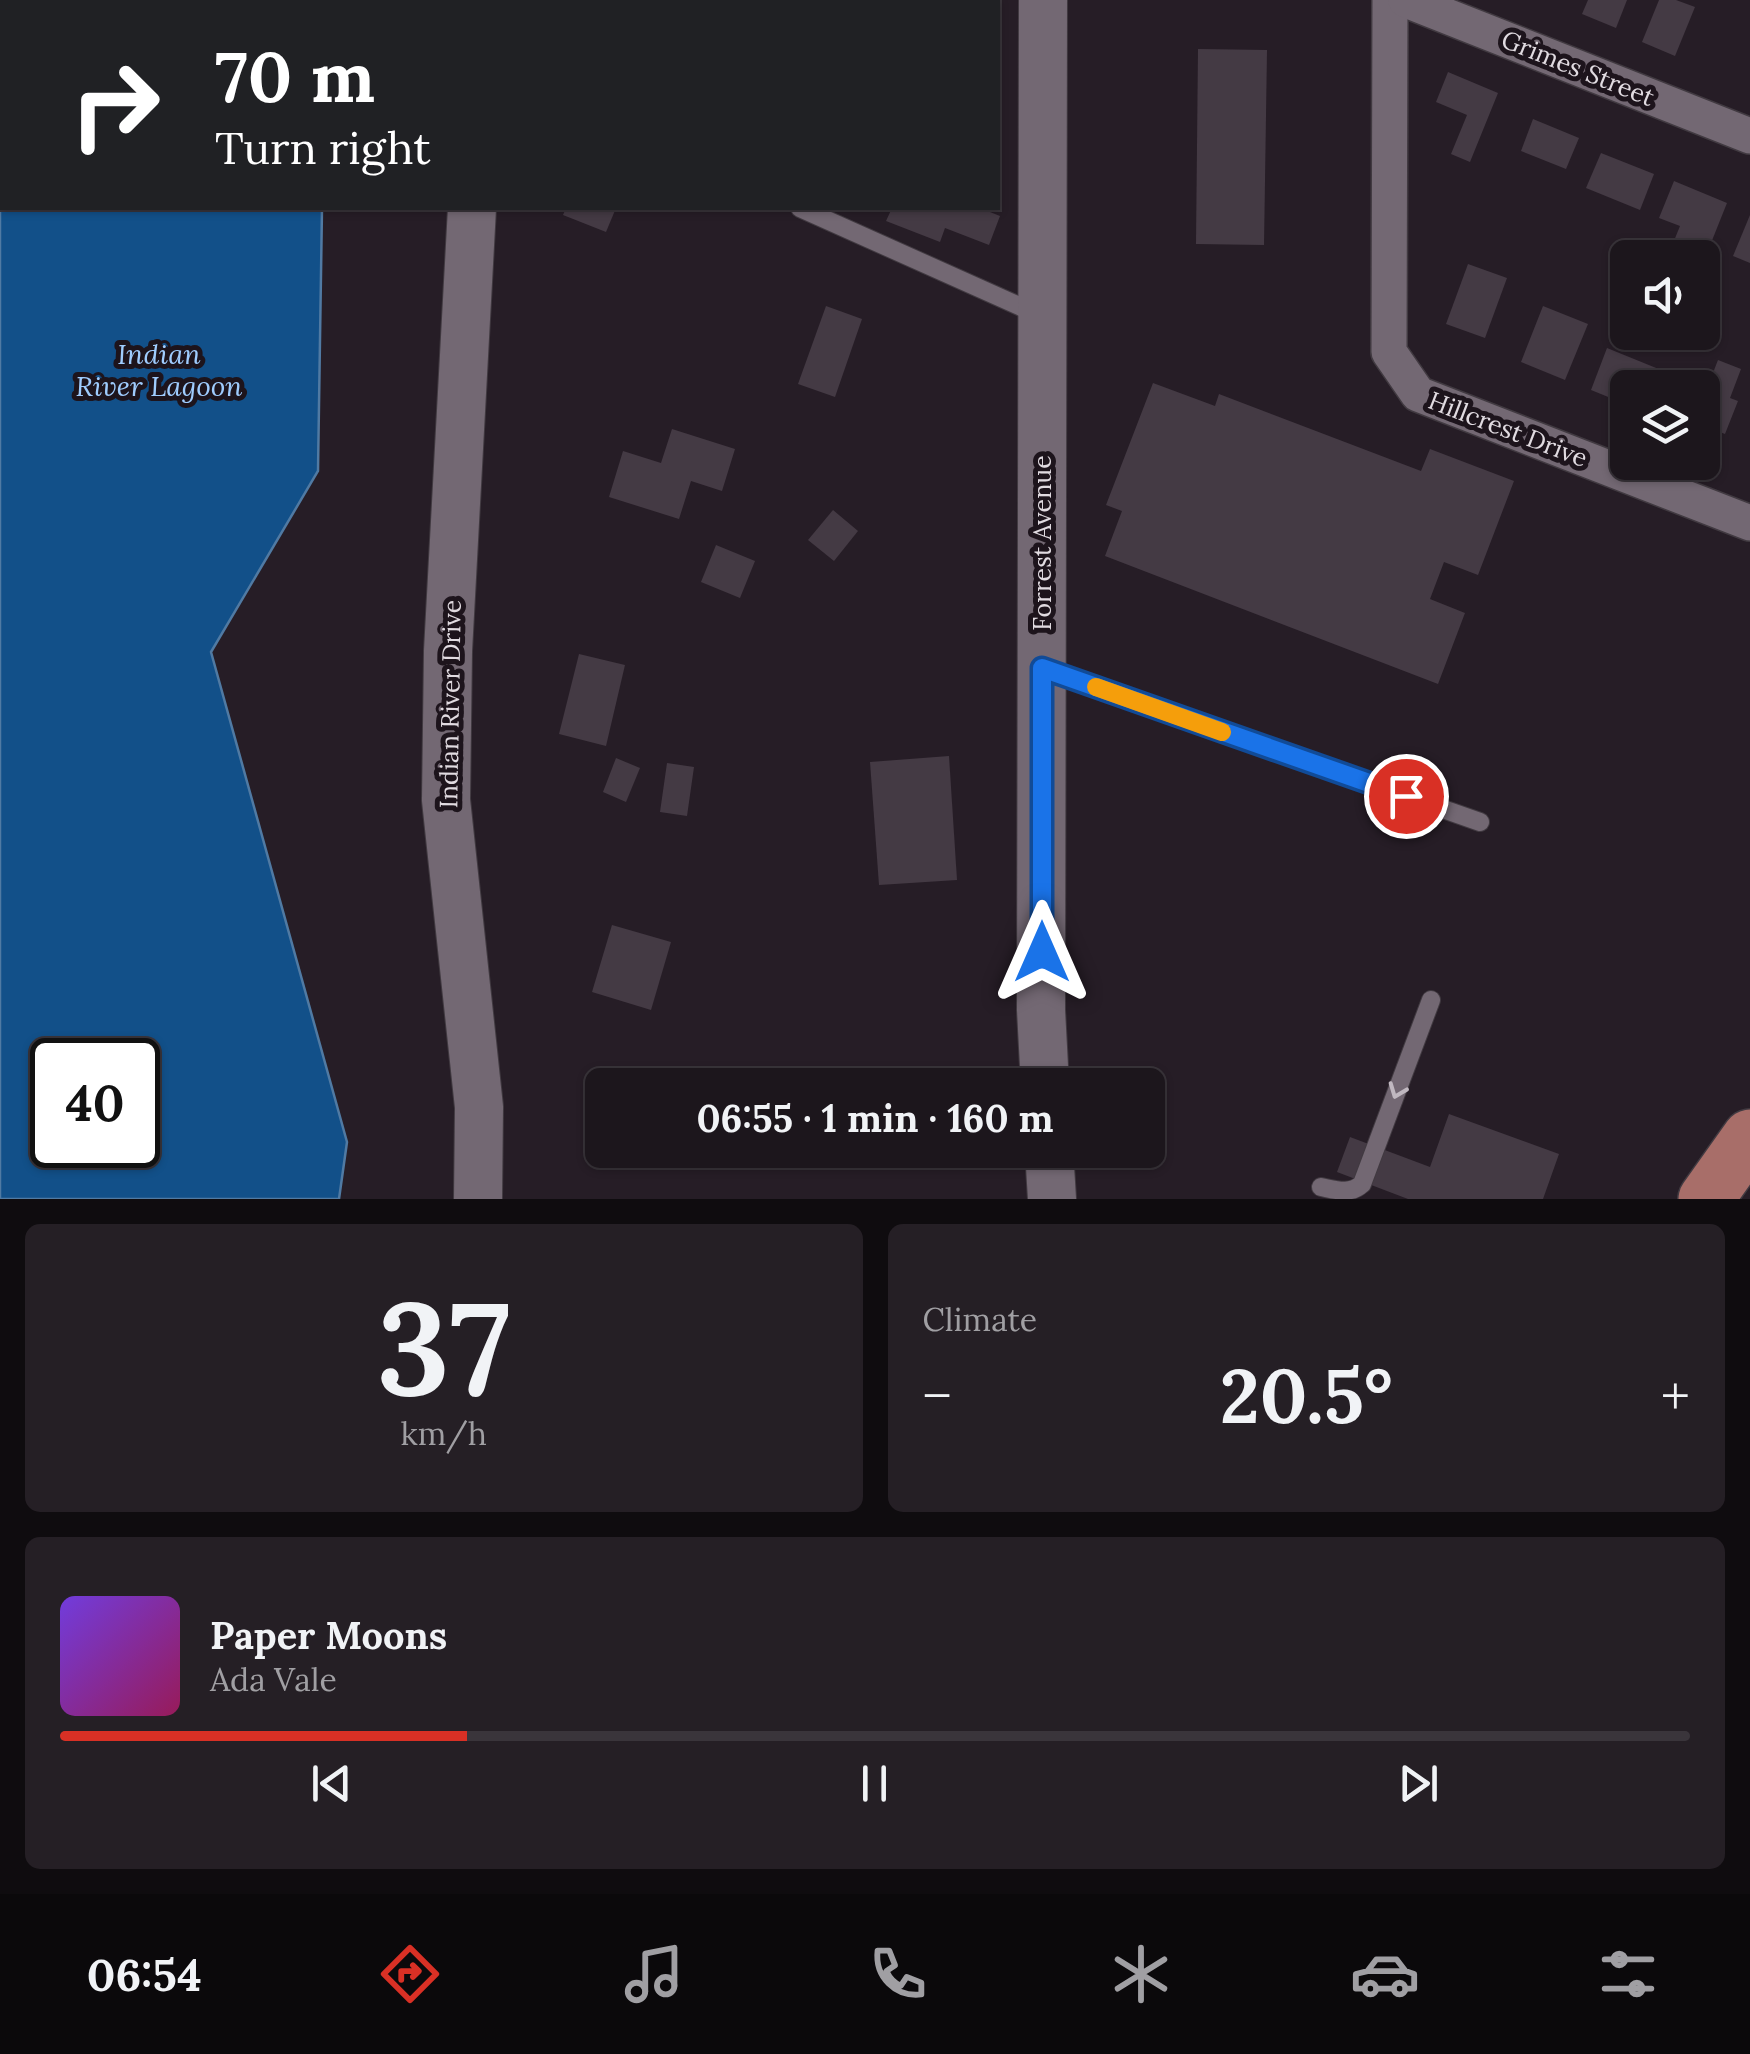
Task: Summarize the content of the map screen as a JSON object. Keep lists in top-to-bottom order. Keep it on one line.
{"streets":{"street":["Grimes Street","Hillcrest Drive","Forrest Avenue","Indian River Drive"]},"water":["Indian River Lagoon"],"page":{"turn":["70 m","Turn right"],"limit":"40","trip":"06:55 · 1 min · 160 m","tile":[["37","km/h"],"Climate"],"heat":["−","20.5°","+"],"song":["Paper Moons","Ada Vale"],"tabs":"06:54"}}
